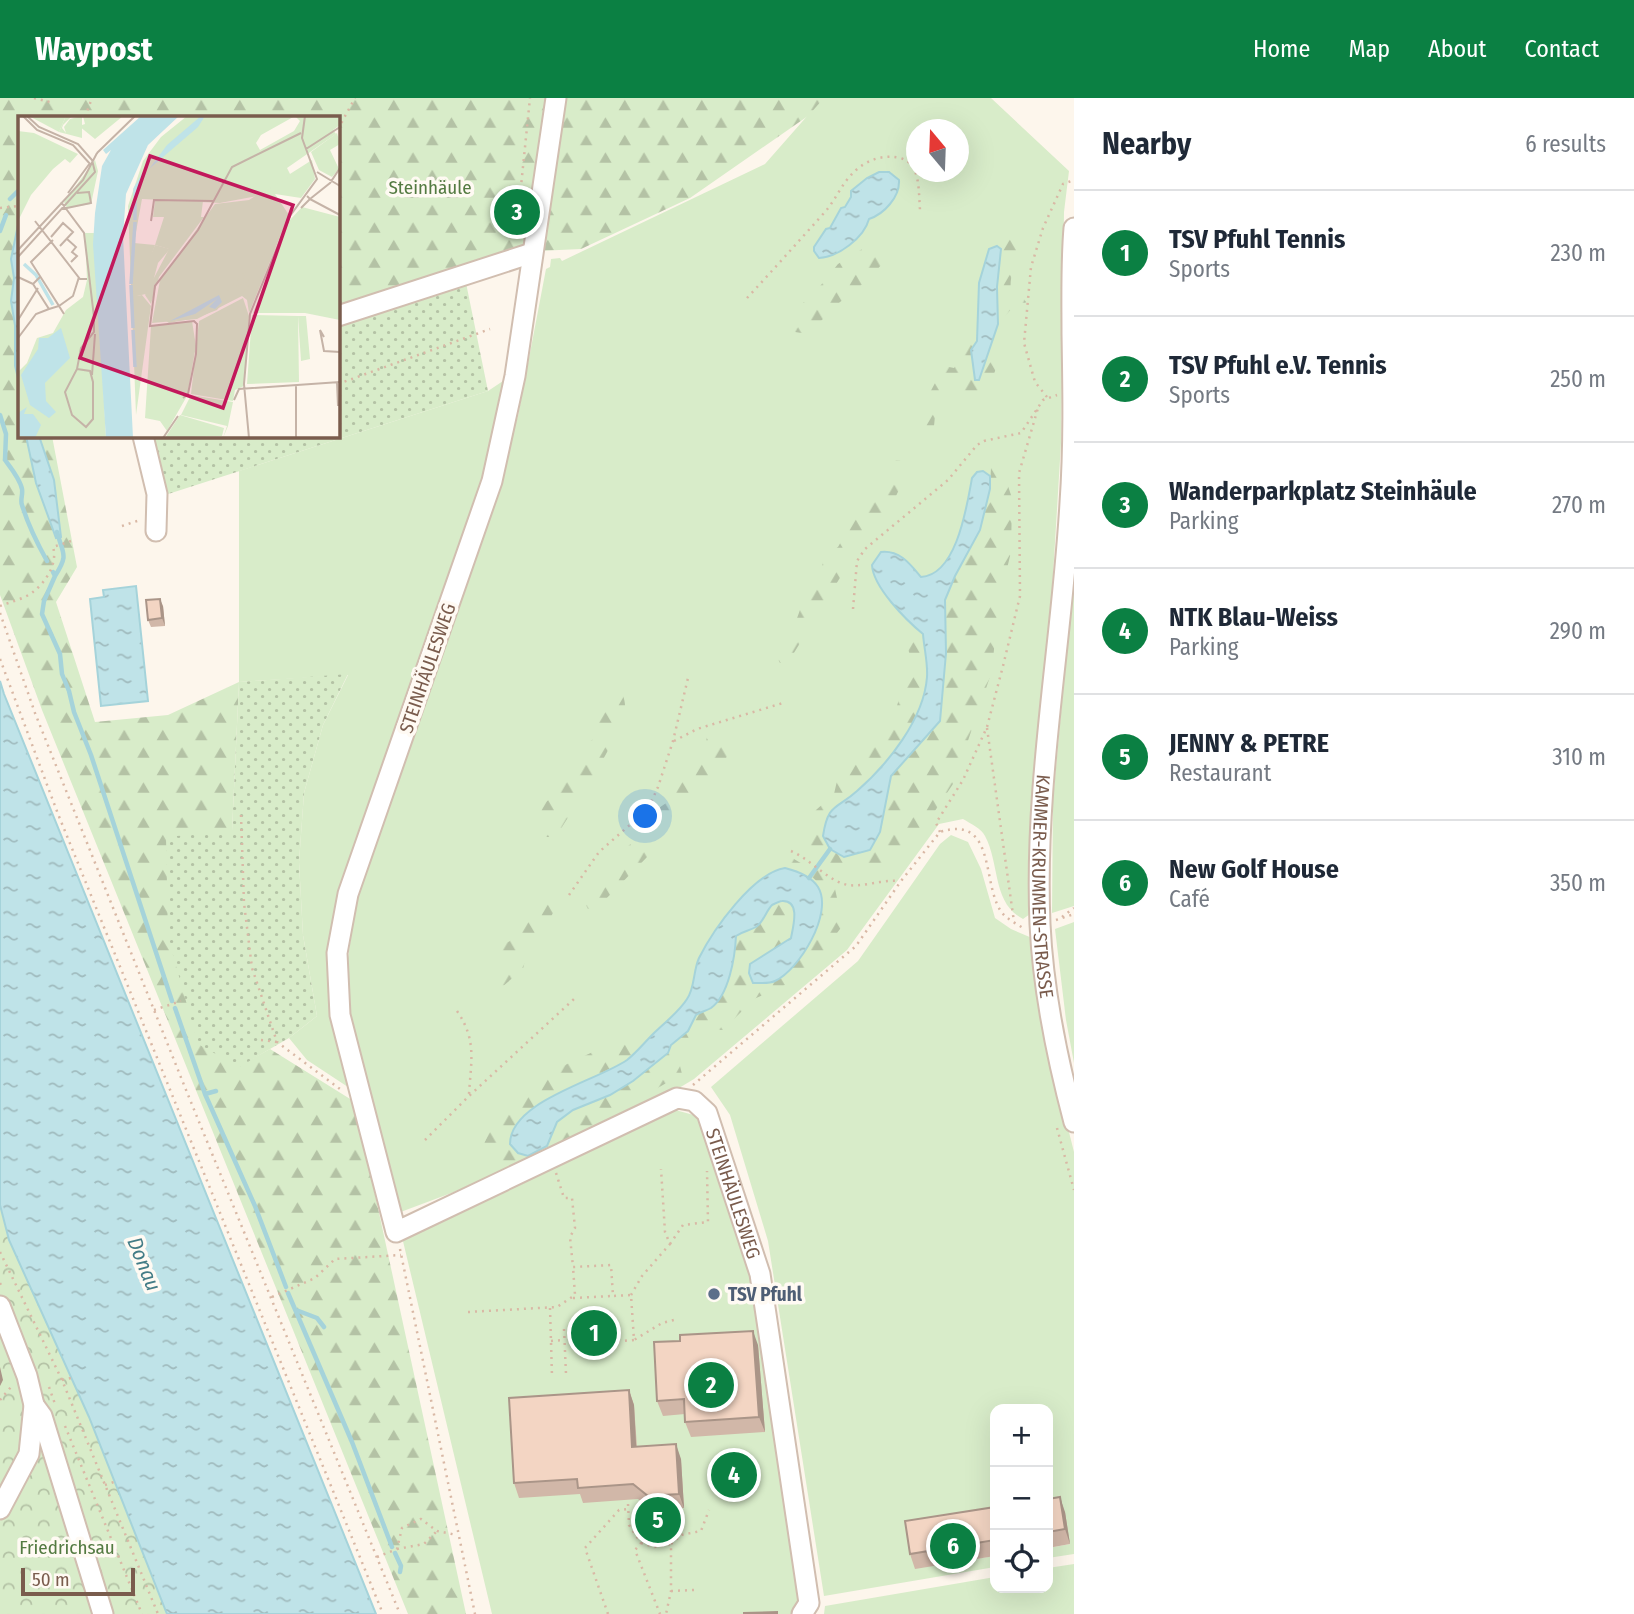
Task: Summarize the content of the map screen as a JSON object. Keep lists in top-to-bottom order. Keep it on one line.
{"streets":{"street":["STEINHÄULESWEG","KAMMER-KRUMMEN-STRASSE"]},"water":["Donau"],"parks":["Steinhäule","Friedrichsau"],"places":["TSV Pfuhl"],"scale_bar":"50 m","north":"top","page":{"header":"Waypost","nav":["Home","Map","About","Contact"],"heading":["Nearby","6 results"],"pins":["3","1","2","4","5","6"],"list":[{"mark":"1","name":"TSV Pfuhl Tennis","note":"Sports","value":"230 m"},{"mark":"2","name":"TSV Pfuhl e.V. Tennis","note":"Sports","value":"250 m"},{"mark":"3","name":"Wanderparkplatz Steinhäule","note":"Parking","value":"270 m"},{"mark":"4","name":"NTK Blau-Weiss","note":"Parking","value":"290 m"},{"mark":"5","name":"JENNY & PETRE","note":"Restaurant","value":"310 m"},{"mark":"6","name":"New Golf House","note":"Café","value":"350 m"}],"map_buttons":["+","−"],"scale":"50 m"}}
